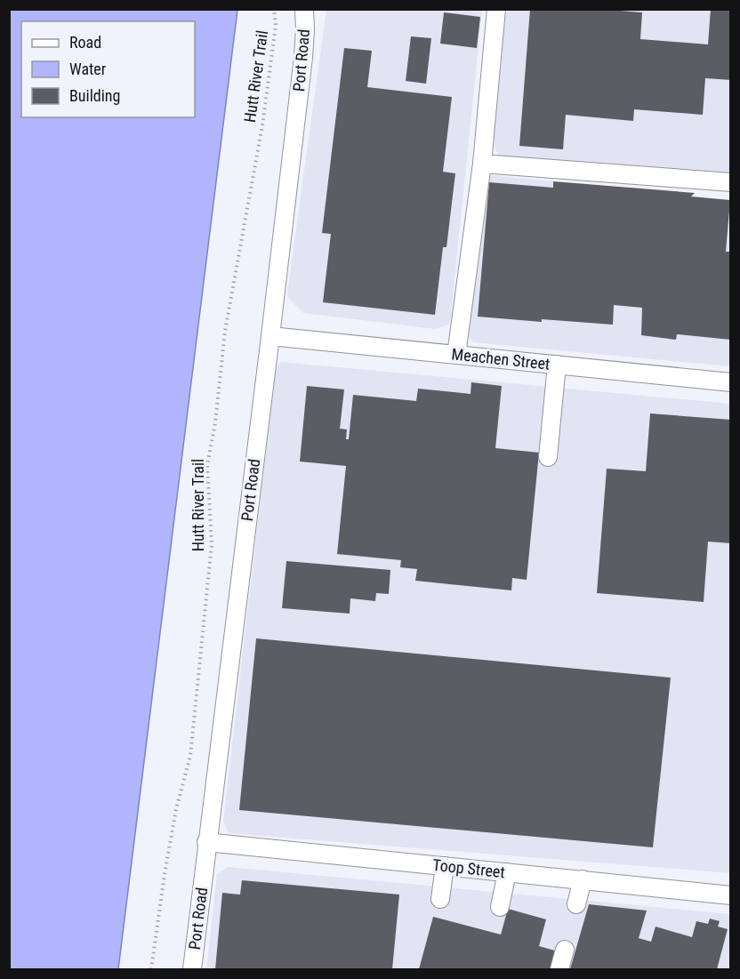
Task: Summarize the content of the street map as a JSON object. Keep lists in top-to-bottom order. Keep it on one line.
{"streets":{"street":["Port Road","Meachen Street","Toop Street"],"path":["Hutt River Trail"]},"crossings":[["Port Road","Meachen Street"],["Port Road","Toop Street"]],"legend":["Road","Water","Building"]}
